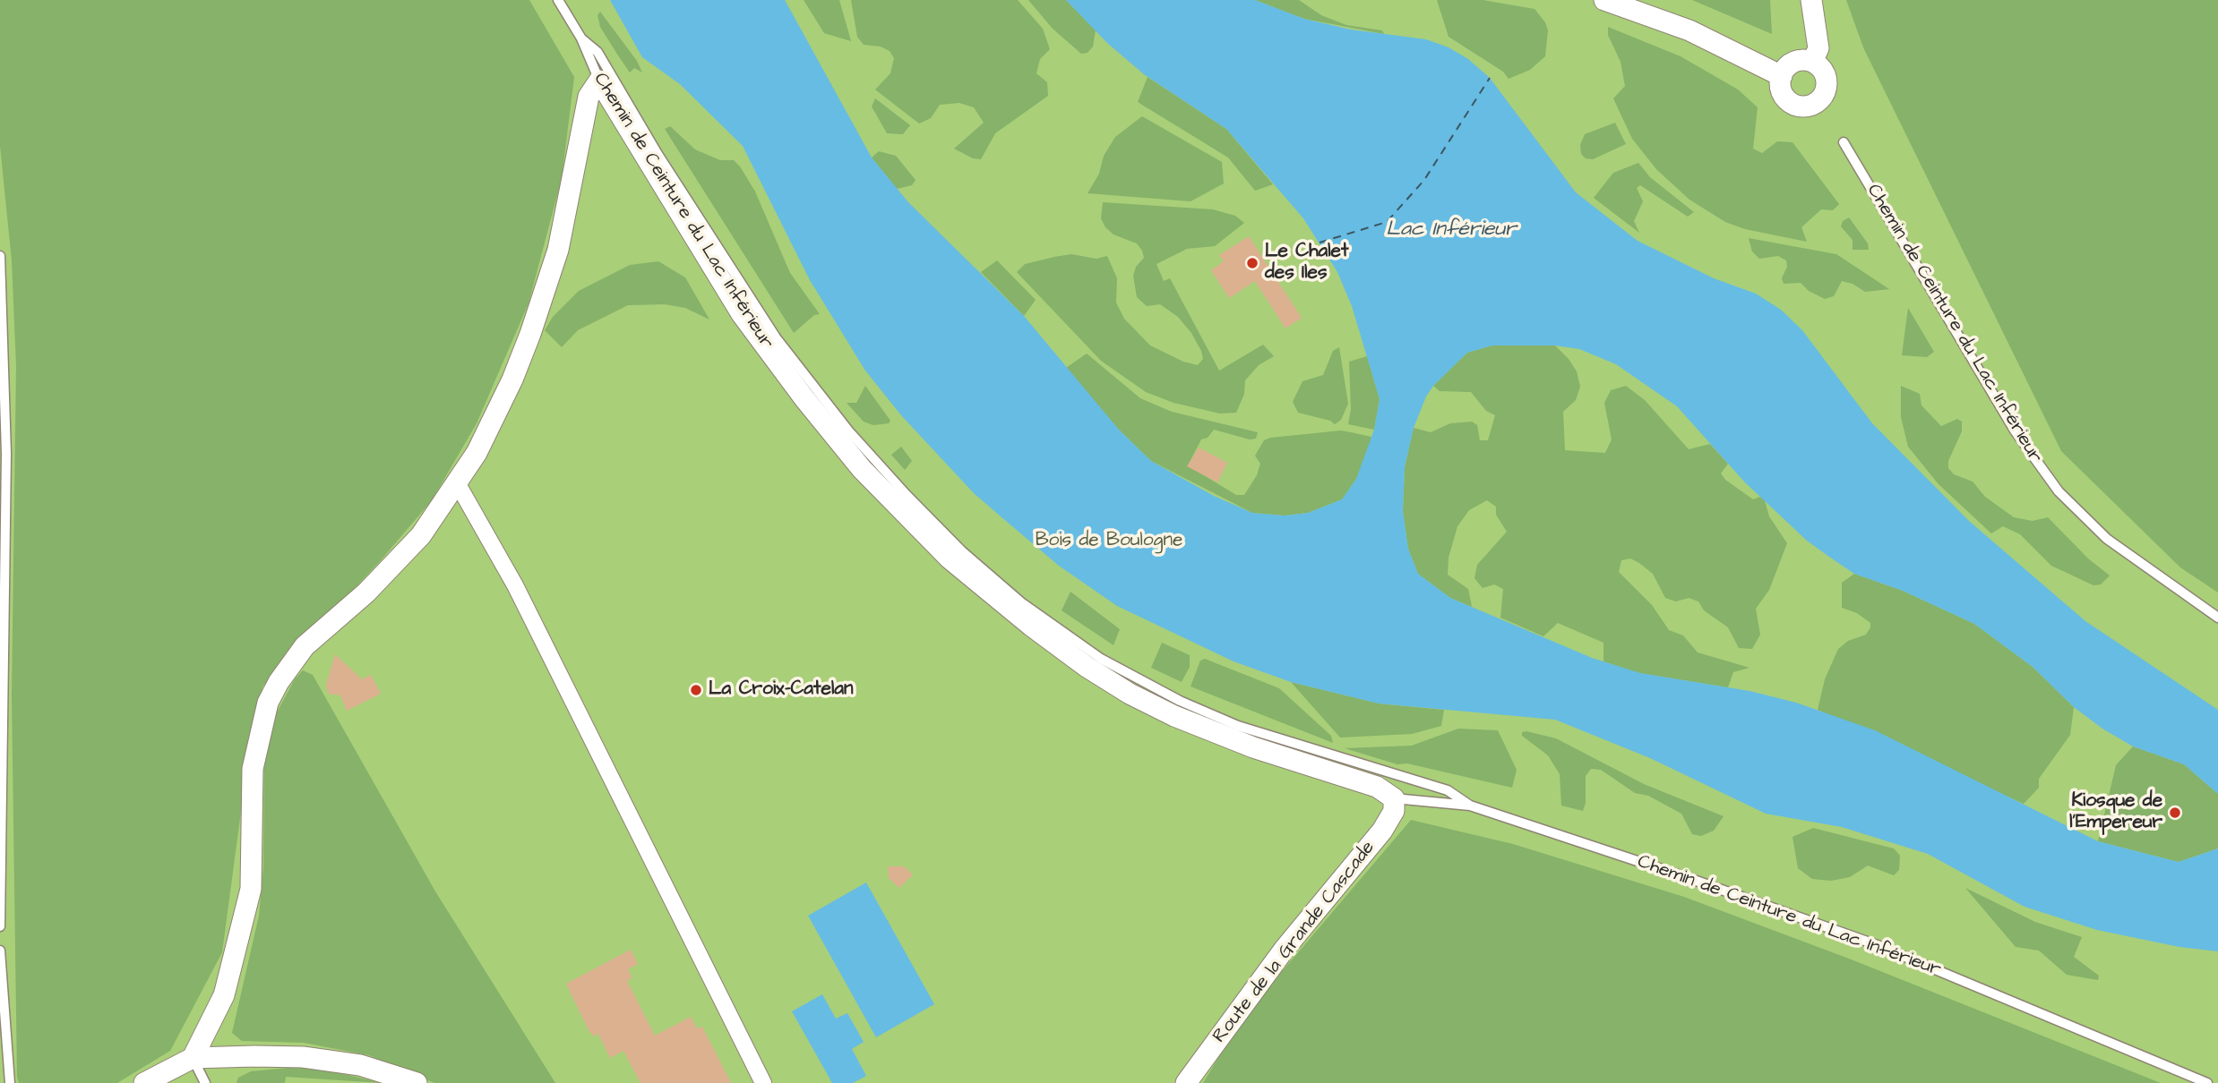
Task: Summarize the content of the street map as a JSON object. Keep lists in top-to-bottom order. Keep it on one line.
{"streets":{"street":["Chemin de Ceinture du Lac Inférieur","Route de la Grande Cascade"]},"crossings":[["Chemin de Ceinture du Lac Inférieur","Route de la Grande Cascade"]],"water":["Lac Inférieur"],"parks":["Bois de Boulogne"],"places":["Le Chalet des Iles","La Croix-Catelan","Kiosque de l'Empereur"]}
